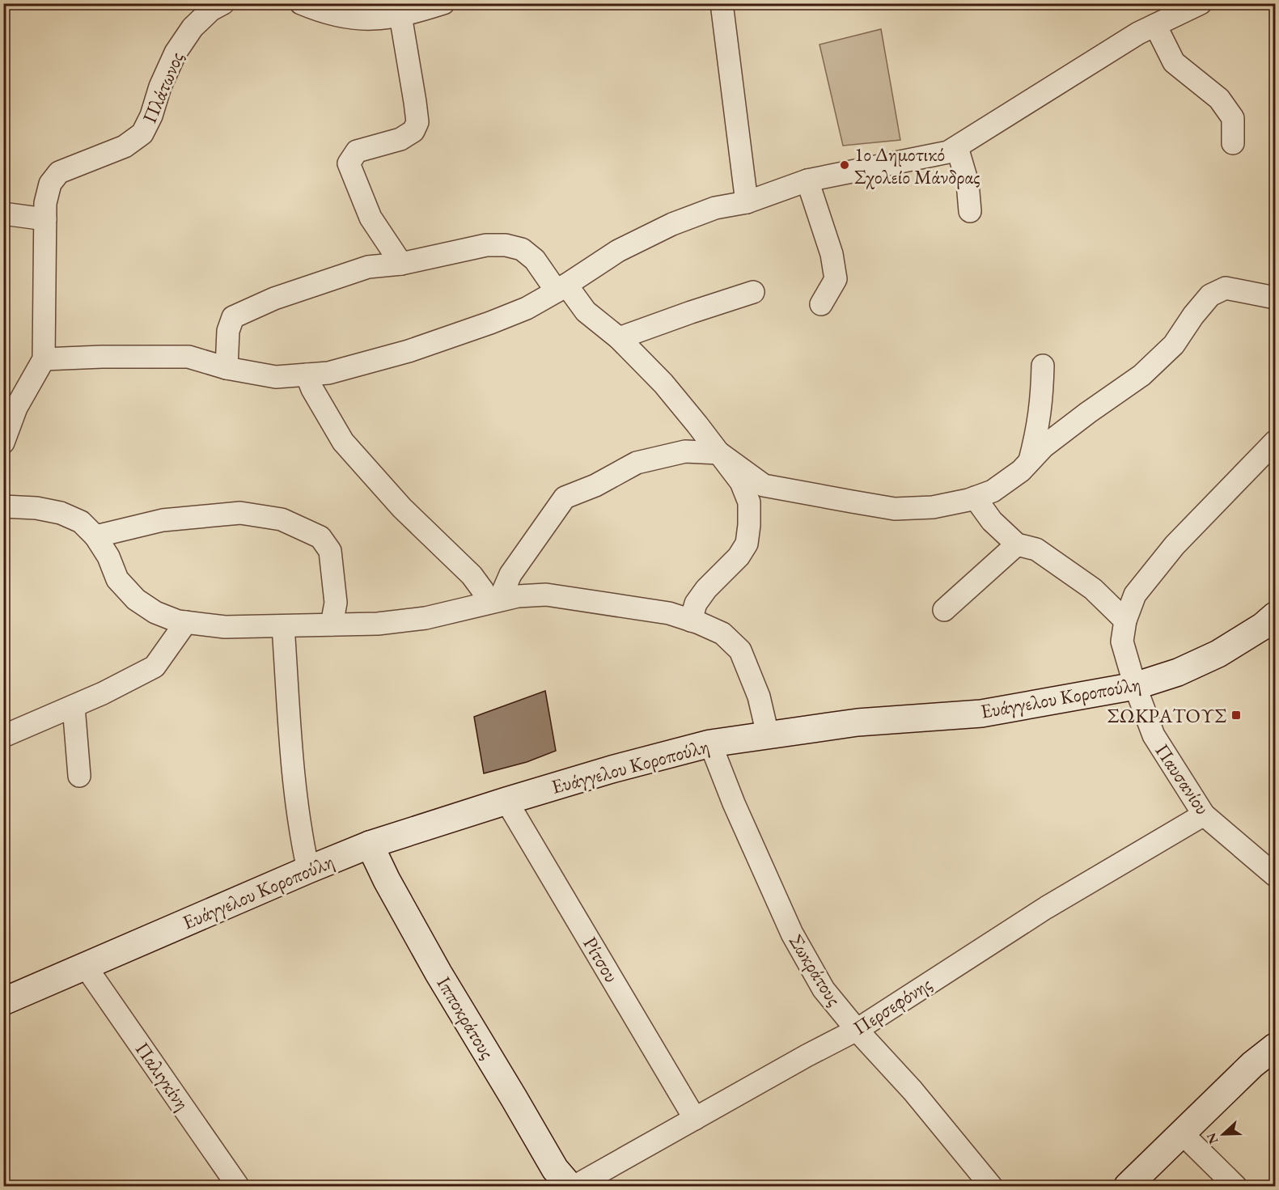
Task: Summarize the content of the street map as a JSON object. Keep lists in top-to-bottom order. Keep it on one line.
{"streets":{"street":["Πλάτωνος","Ευάγγελου Κοροπούλη","Παυσανίου","Ρίτσου","Σωκράτους","Περσεφόνης","Ιπποκράτους","Παλιγκίνη"]},"crossings":[["Ευάγγελου Κοροπούλη","Παυσανίου"],["Ευάγγελου Κοροπούλη","Ρίτσου"],["Ευάγγελου Κοροπούλη","Σωκράτους"],["Ευάγγελου Κοροπούλη","Ιπποκράτους"],["Ευάγγελου Κοροπούλη","Παλιγκίνη"],["Παυσανίου","Περσεφόνης"],["Ρίτσου","Περσεφόνης"],["Σωκράτους","Περσεφόνης"]],"places":{"other":["1ο Δημοτικό Σχολείο Μάνδρας"],"transit":["ΣΩΚΡΑΤΟΥΣ"]},"north":"left"}
